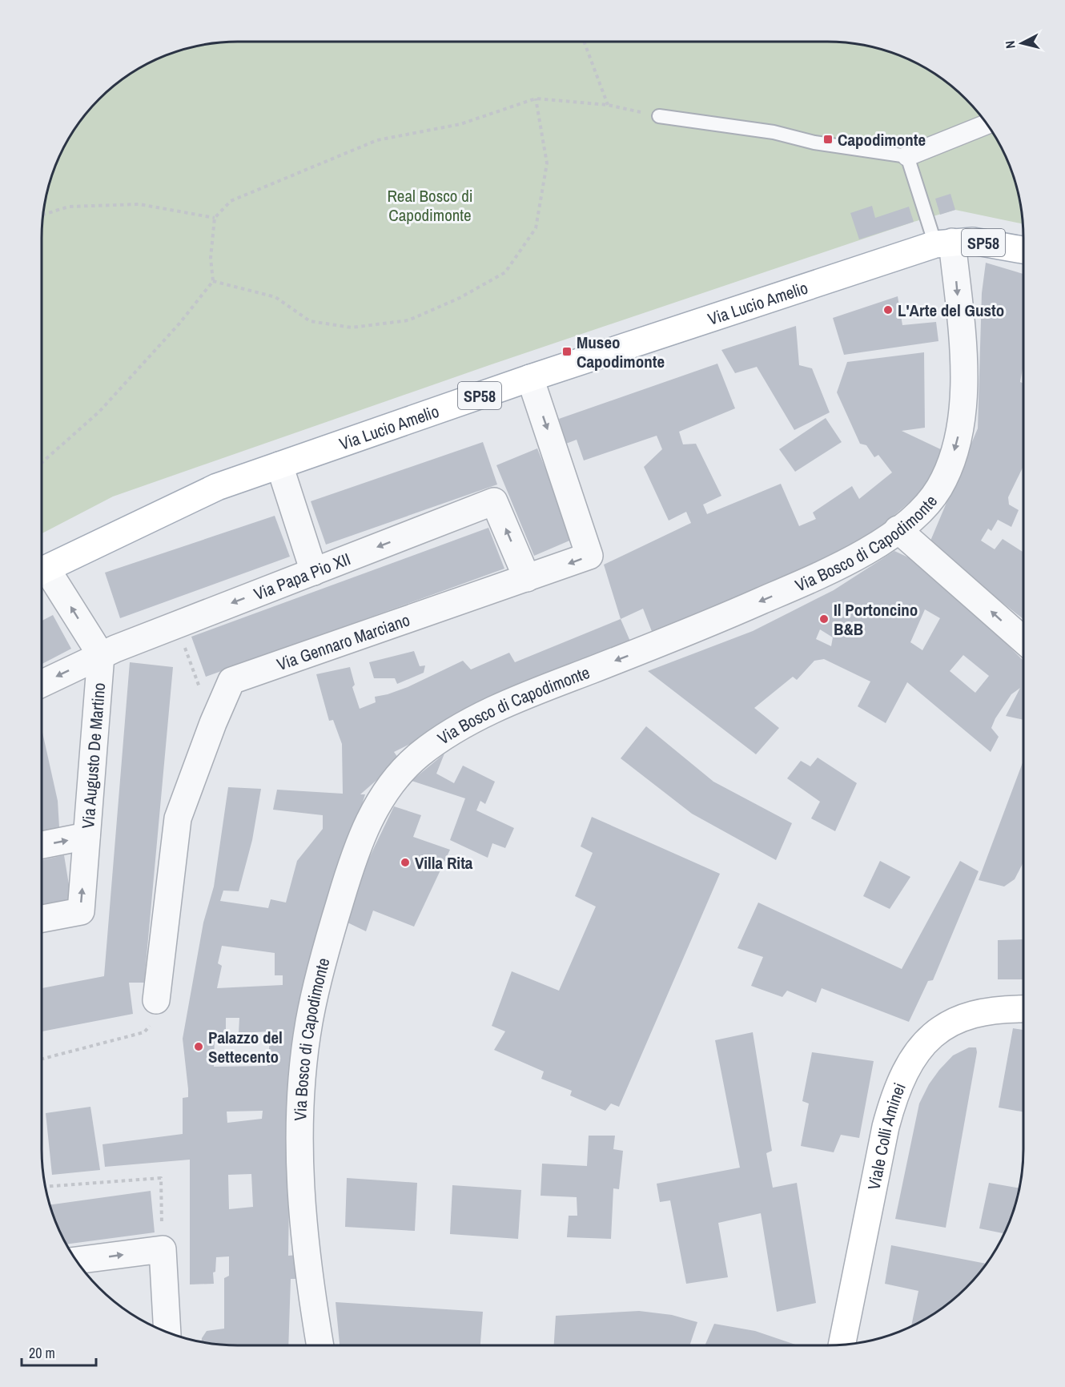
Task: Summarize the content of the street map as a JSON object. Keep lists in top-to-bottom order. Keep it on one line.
{"streets":{"main road":["SP58","Via Lucio Amelio","Viale Colli Aminei"],"street":["Via Bosco di Capodimonte","Via Papa Pio XII","Via Gennaro Marciano","Via Augusto De Martino"]},"crossings":[["Via Lucio Amelio","Via Bosco di Capodimonte"],["Via Lucio Amelio","Via Gennaro Marciano"],["Via Papa Pio XII","Via Gennaro Marciano"],["Via Papa Pio XII","Via Augusto De Martino"]],"one_way":["Via Bosco di Capodimonte","Via Papa Pio XII"],"parks":["Real Bosco di Capodimonte"],"places":{"transit":["Capodimonte","Museo Capodimonte"],"other":["L'Arte del Gusto","Il Portoncino B&B","Villa Rita","Palazzo del Settecento"]},"scale_bar":"20 m","north":"left"}
